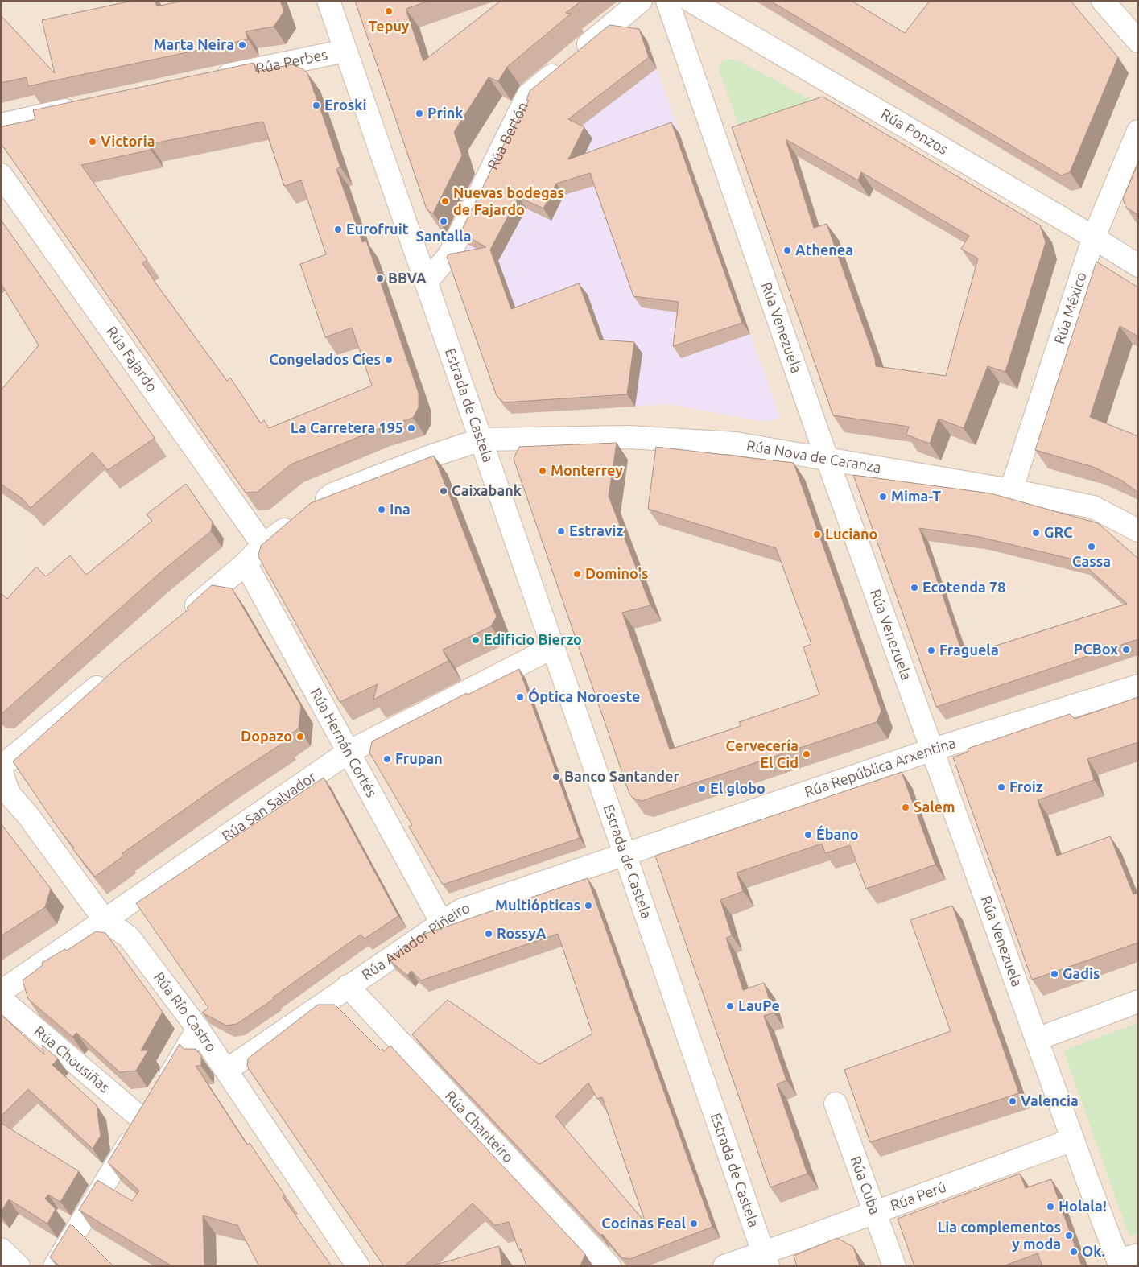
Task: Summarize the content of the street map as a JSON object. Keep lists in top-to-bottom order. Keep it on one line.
{"streets":{"street":["Rúa Perbes","Rúa Ponzos","Rúa Bertón","Rúa México","Rúa Venezuela","Rúa Fajardo","Estrada de Castela","Rúa Nova de Caranza","Rúa Hernán Cortés","Rúa República Arxentina","Rúa San Salvador","Rúa Aviador Piñeiro","Rúa Río Castro","Rúa Chousiñas","Rúa Chanteiro","Rúa Cuba","Rúa Perú"]},"crossings":[["Rúa Perbes","Estrada de Castela"],["Rúa Ponzos","Rúa México"],["Rúa Bertón","Estrada de Castela"],["Rúa México","Rúa Nova de Caranza"],["Rúa Venezuela","Rúa Nova de Caranza"],["Rúa Venezuela","Rúa República Arxentina"],["Rúa Venezuela","Rúa Perú"],["Rúa Fajardo","Rúa Nova de Caranza"],["Estrada de Castela","Rúa Nova de Caranza"],["Estrada de Castela","Rúa República Arxentina"],["Estrada de Castela","Rúa San Salvador"],["Estrada de Castela","Rúa Aviador Piñeiro"],["Estrada de Castela","Rúa Perú"],["Rúa Nova de Caranza","Rúa Hernán Cortés"],["Rúa Hernán Cortés","Rúa San Salvador"],["Rúa Hernán Cortés","Rúa Aviador Piñeiro"],["Rúa República Arxentina","Rúa Aviador Piñeiro"],["Rúa San Salvador","Rúa Río Castro"],["Rúa Aviador Piñeiro","Rúa Río Castro"],["Rúa Aviador Piñeiro","Rúa Chanteiro"],["Rúa Cuba","Rúa Perú"]],"places":["Tepuy","Marta Neira","Eroski","Prink","Victoria","Nuevas bodegas de Fajardo","Santalla","Eurofruit","Athenea","BBVA","Congelados Cíes","La Carretera 195","Monterrey","Caixabank","Mima-T","Ina","Estraviz","GRC","Luciano","Cassa","Domino's","Ecotenda 78","Edificio Bierzo","PCBox","Fraguela","Óptica Noroeste","Dopazo","Cervecería El Cid","Frupan","Banco Santander","Froiz","El globo","Salem","Ébano","Multiópticas","RossyA","Gadis","LauPe","Valencia","Holala!","Cocinas Feal","Lia complementos y moda","Ok."]}
